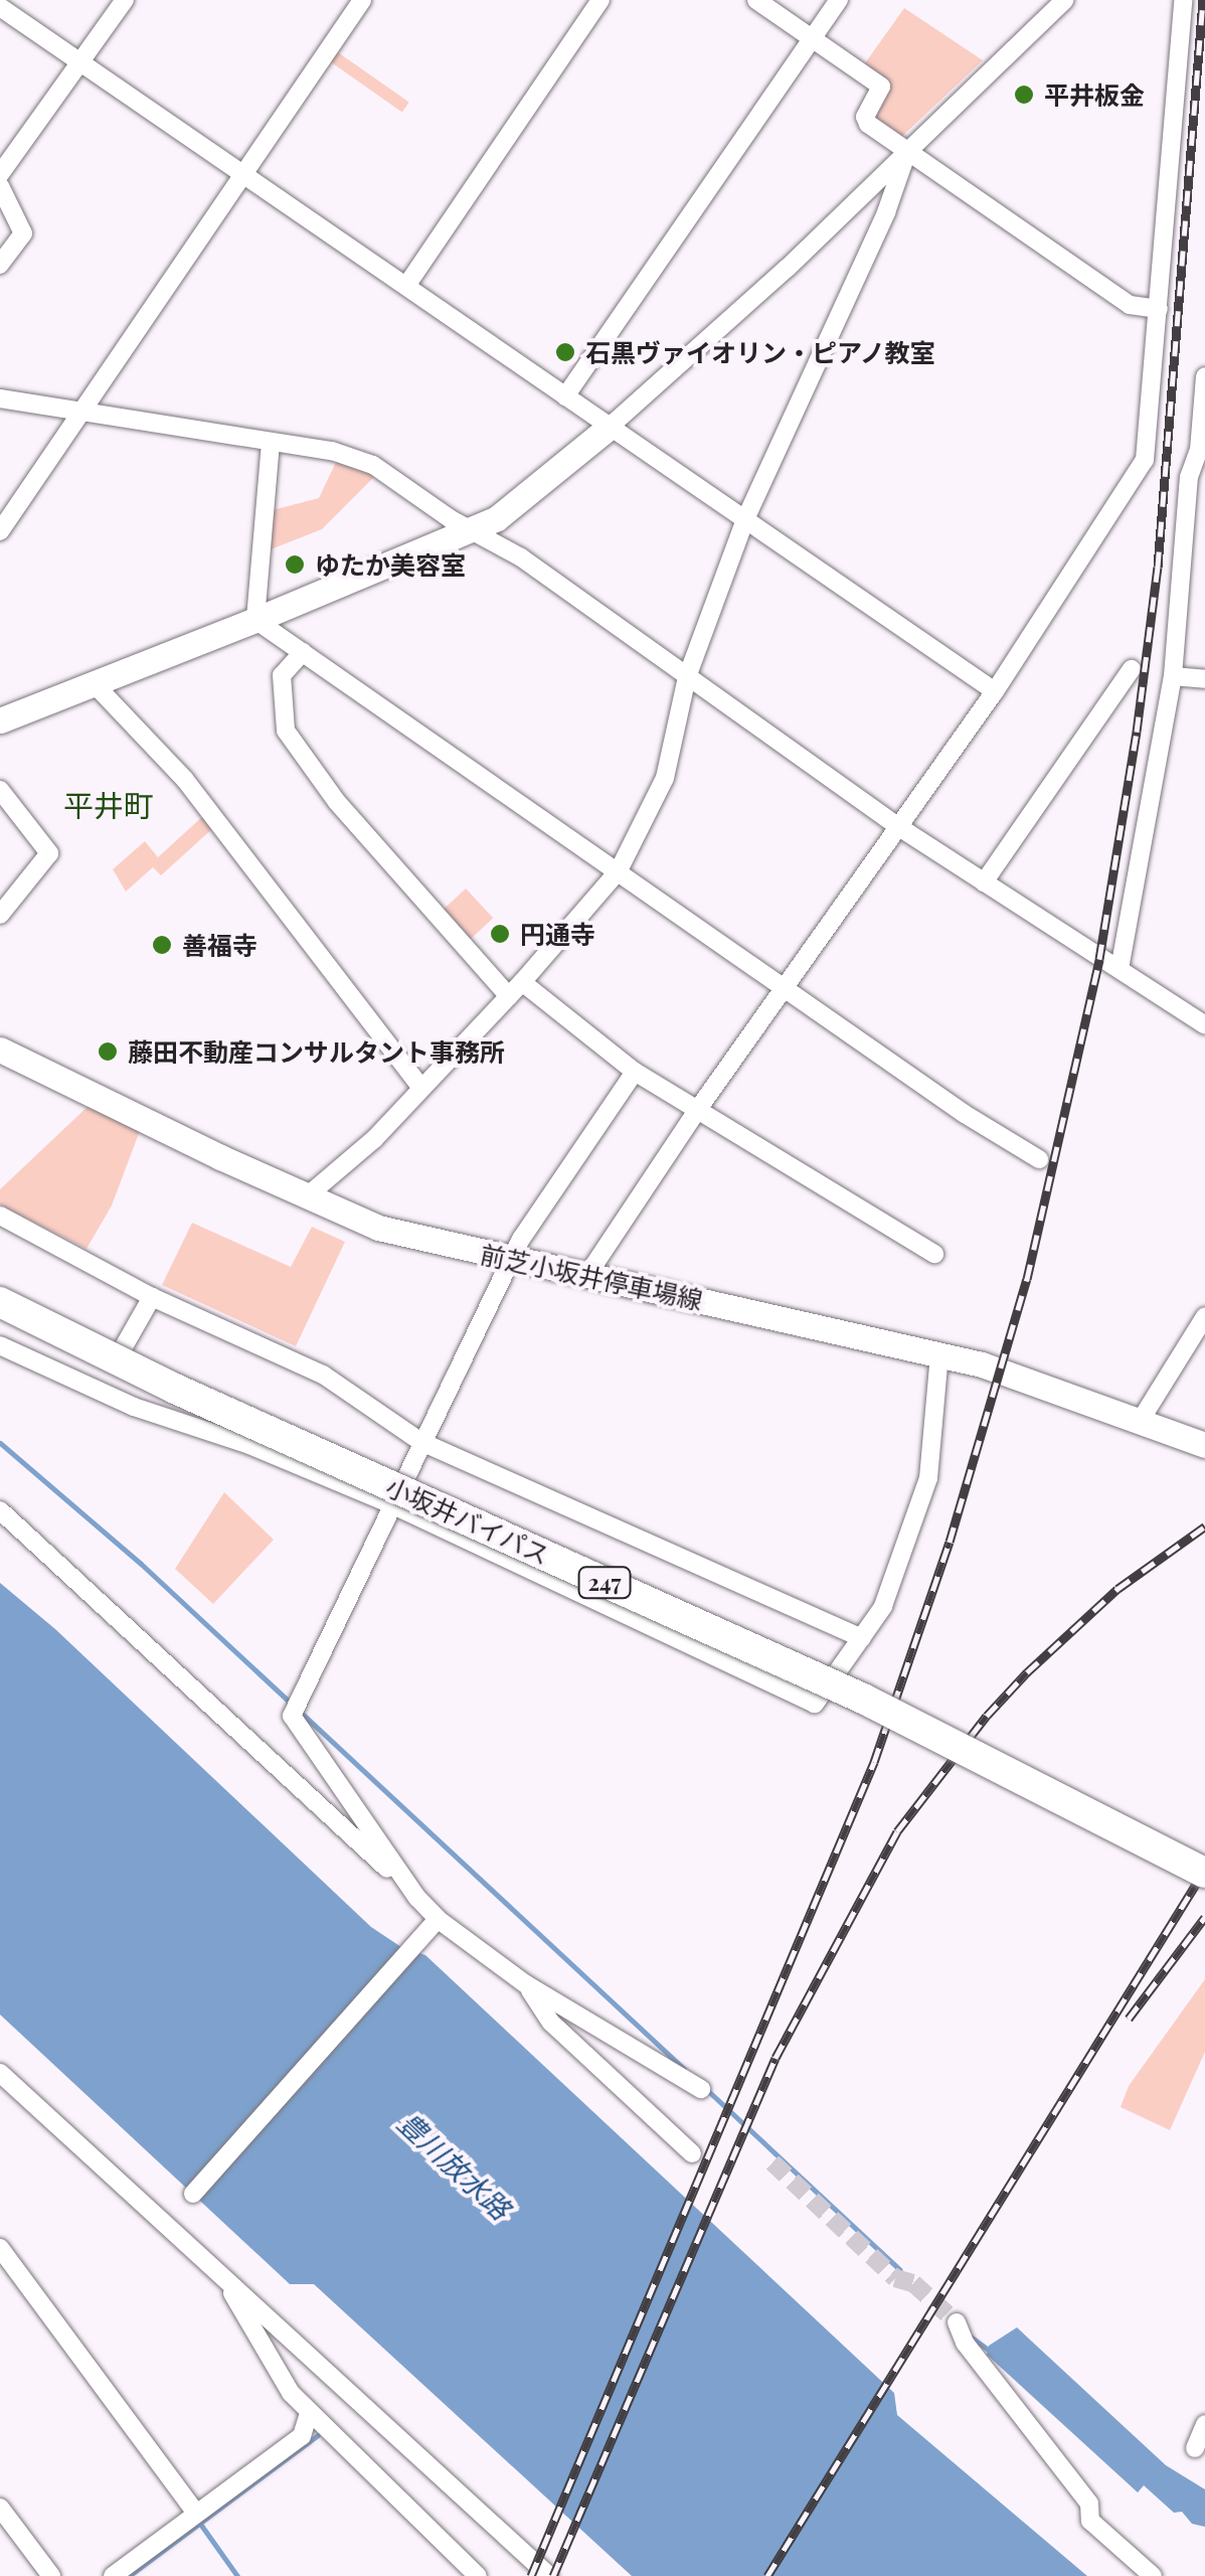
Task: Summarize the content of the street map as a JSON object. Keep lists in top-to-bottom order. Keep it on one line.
{"streets":{"highway":["小坂井バイパス","247"],"main road":["前芝小坂井停車場線"]},"districts":["平井町"],"water":["豊川放水路"],"places":["平井板金","石黒ヴァイオリン・ピアノ教室","ゆたか美容室","円通寺","善福寺","藤田不動産コンサルタント事務所"]}
